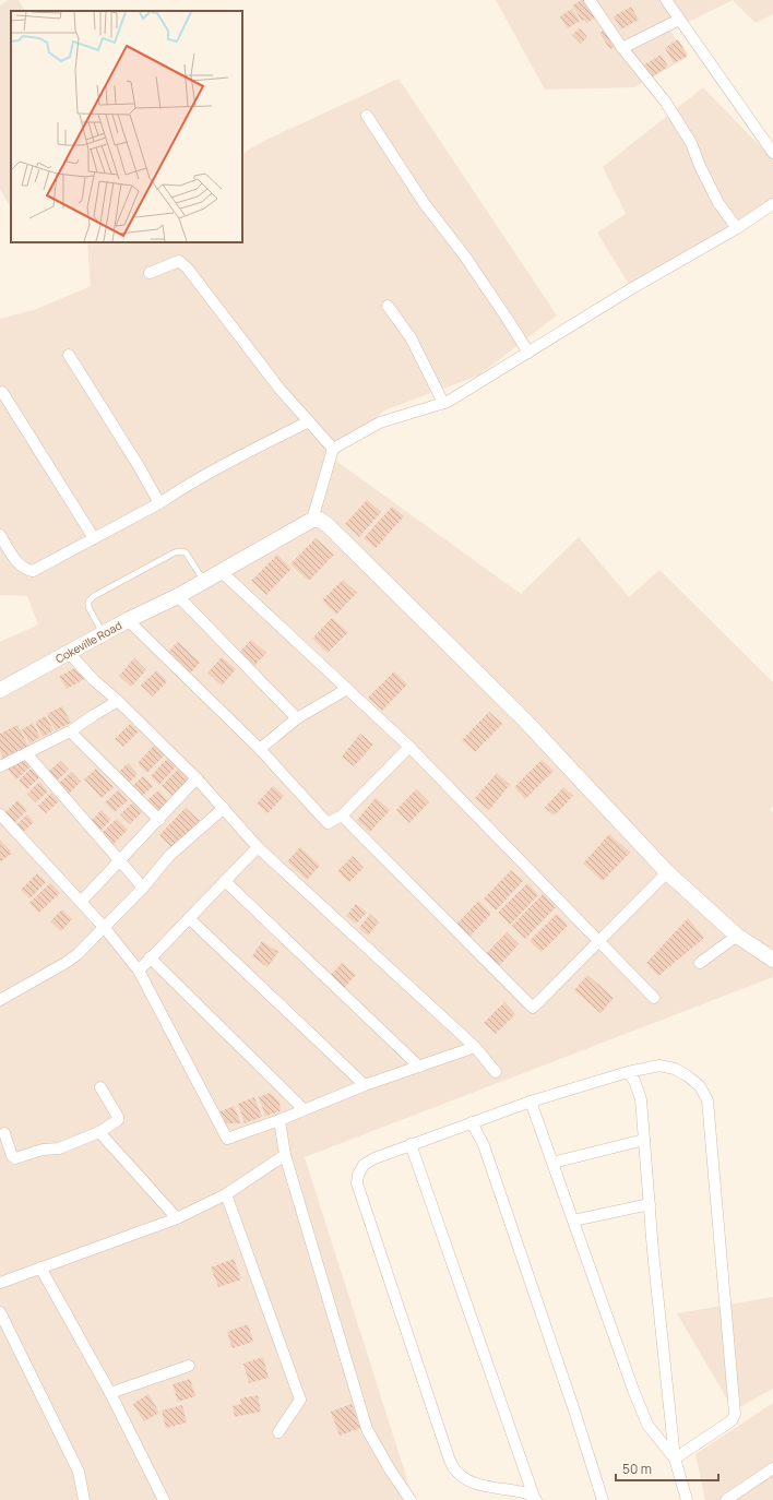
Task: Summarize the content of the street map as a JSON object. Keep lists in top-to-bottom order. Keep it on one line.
{"streets":{"street":["Cokeville Road"]},"scale_bar":"50 m"}
